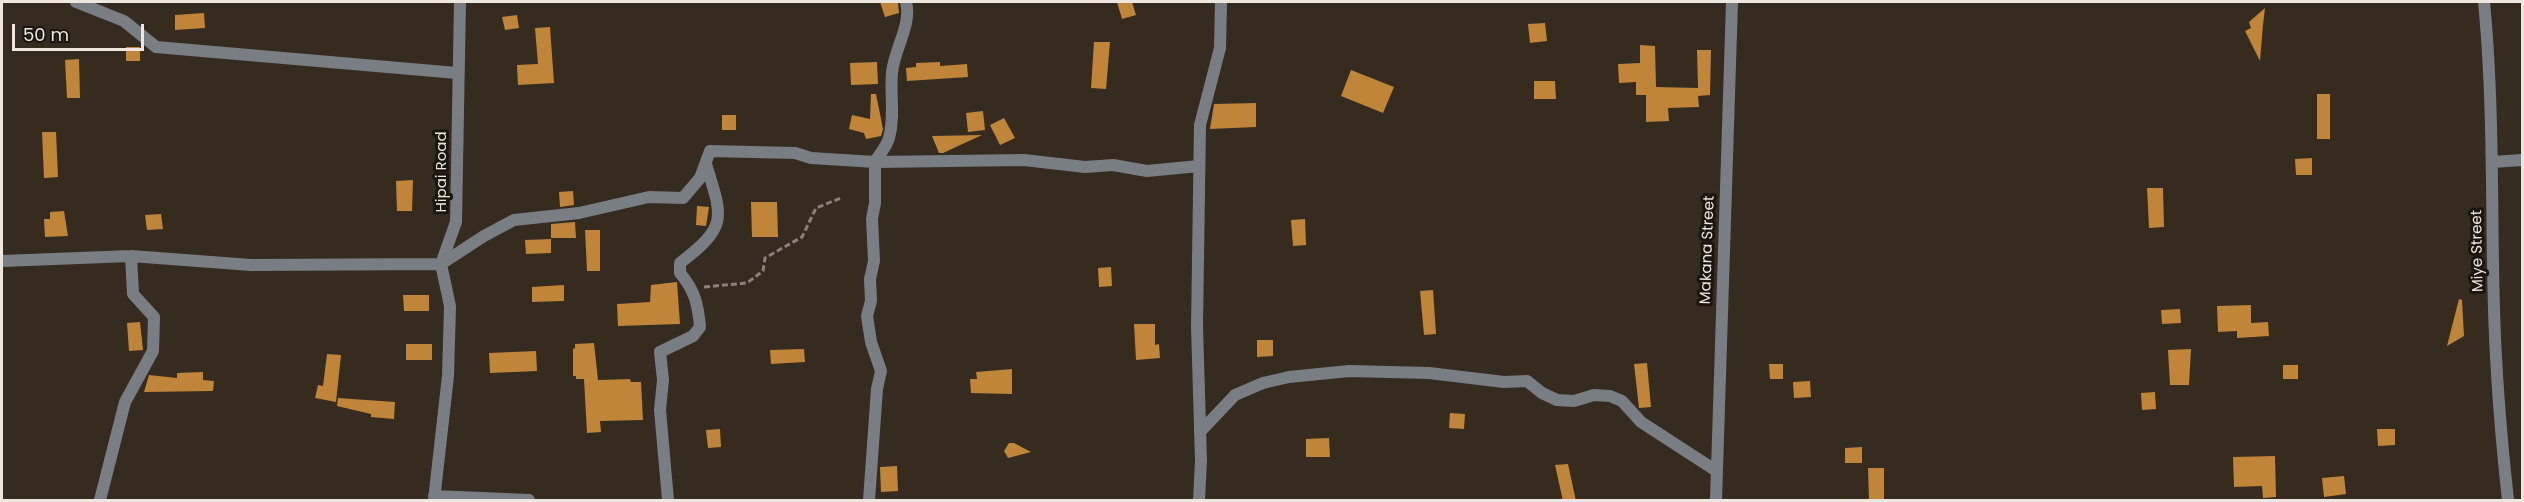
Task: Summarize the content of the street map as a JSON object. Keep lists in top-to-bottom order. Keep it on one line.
{"streets":{"street":["Hipai Road","Makana Street","Miye Street"]},"scale_bar":"50 m"}
